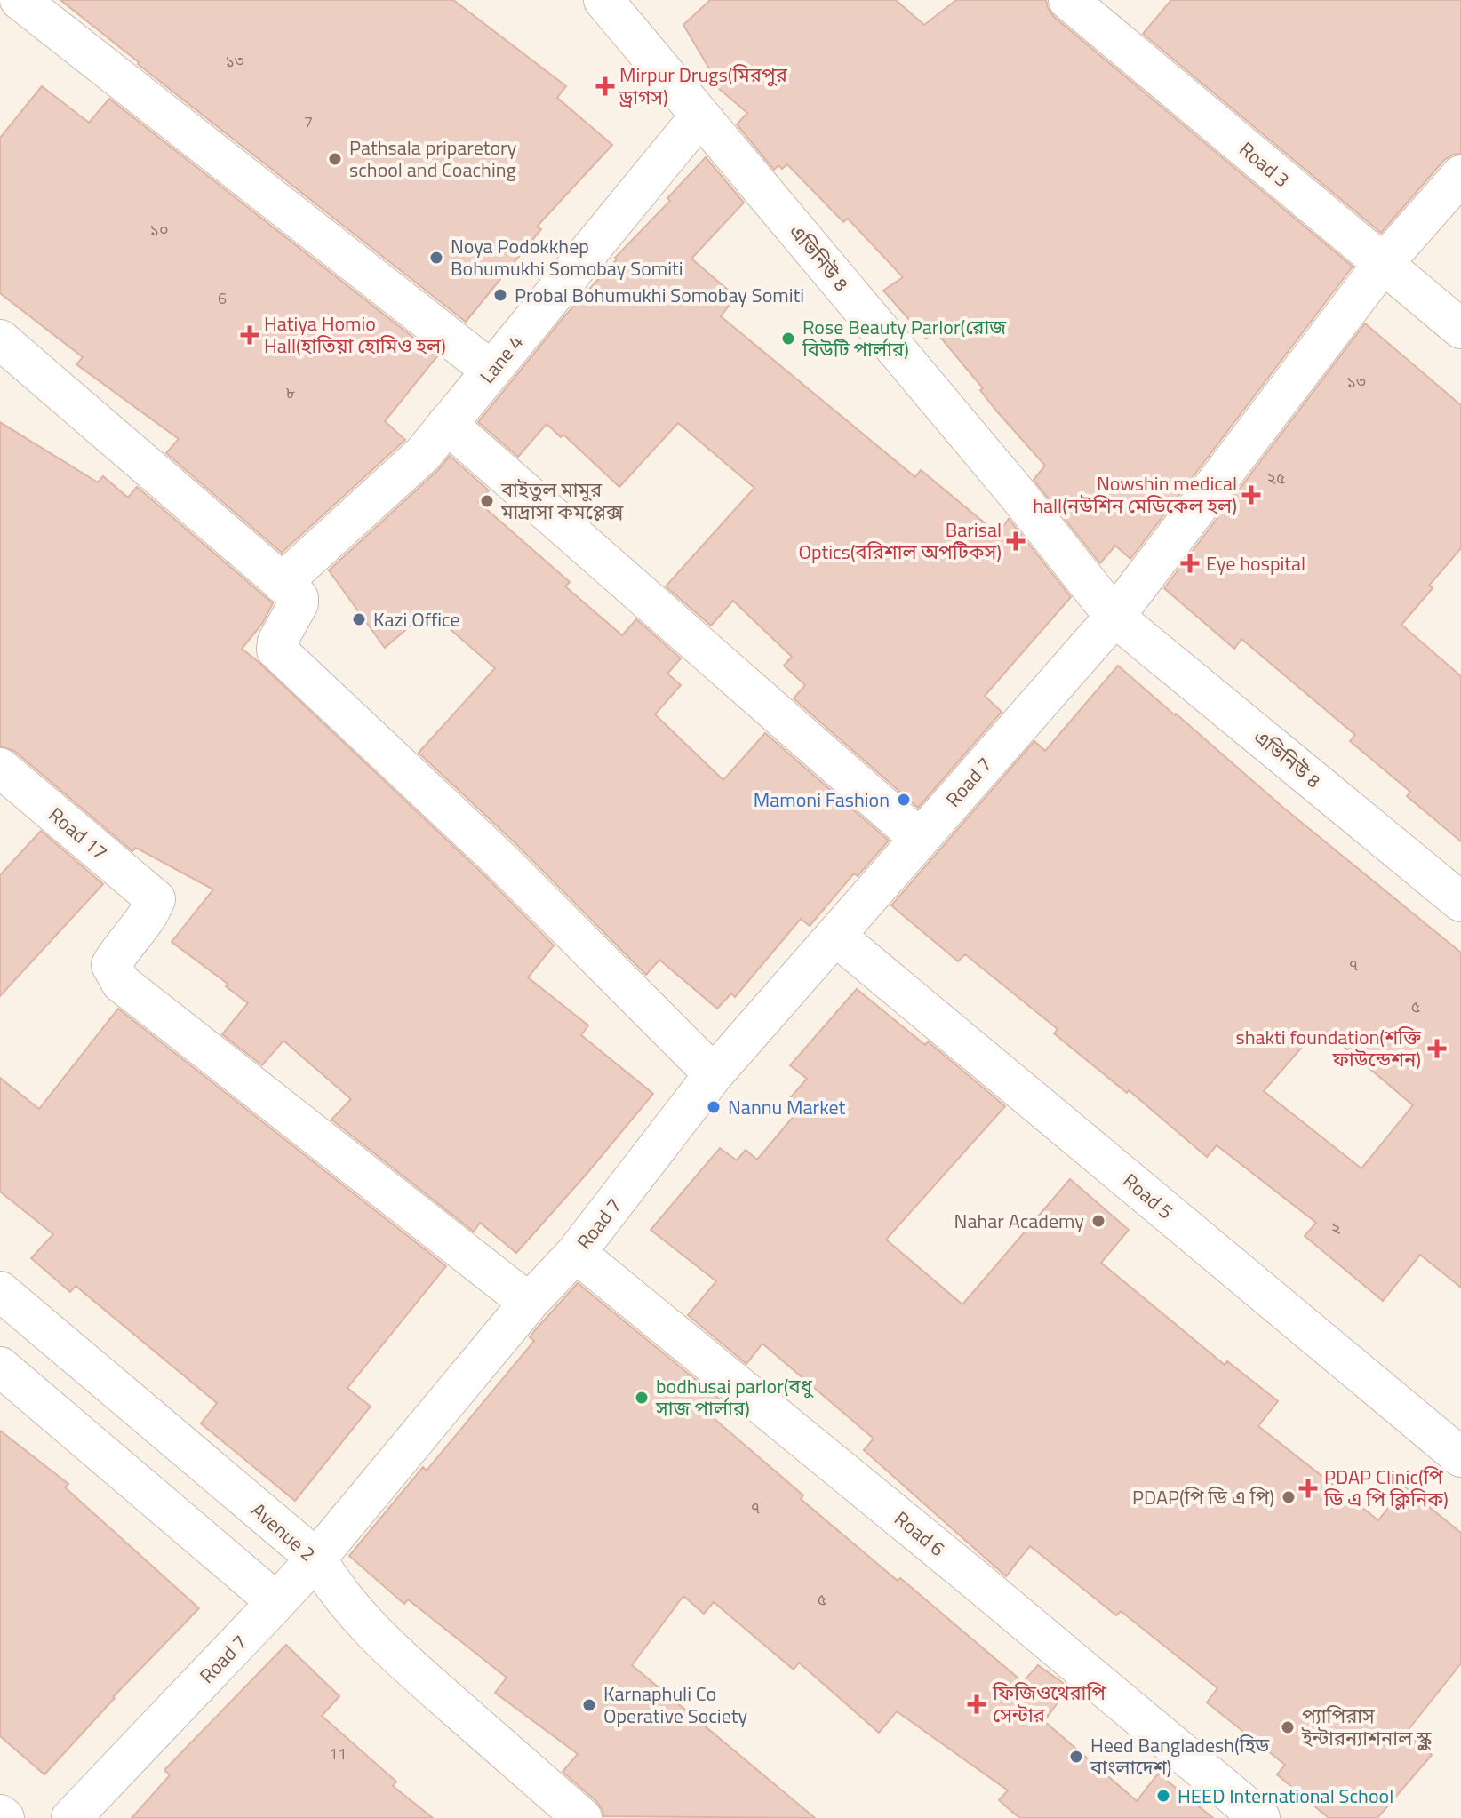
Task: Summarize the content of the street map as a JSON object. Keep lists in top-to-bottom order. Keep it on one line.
{"streets":{"street":["Road 3","এভিনিউ ৪","Lane 4","Road 7","Road 17","Road 5","Avenue 2","Road 6"]},"crossings":[["এভিনিউ ৪","Lane 4"],["এভিনিউ ৪","Road 7"],["Road 7","Road 17"],["Road 7","Road 5"],["Road 7","Avenue 2"],["Road 7","Road 6"]],"places":{"health":["Mirpur Drugs(মিরপুর ড্রাগস)","Hatiya Homio Hall(হাতিয়া হোমিও হল)","Nowshin medical hall(নউশিন মেডিকেল হল)","Barisal Optics(বরিশাল অপটিকস)","Eye hospital","shakti foundation(শক্তি ফাউন্ডেশন)","PDAP Clinic(পি ডি এ পি ক্লিনিক)","ফিজিওথেরাপি সেন্টার"],"other":["Pathsala priparetory school and Coaching","Noya Podokkhep Bohumukhi Somobay Somiti","Probal Bohumukhi Somobay Somiti","Rose Beauty Parlor(রোজ বিউটি পার্লার)","বাইতুল মামুর মাদ্রাসা কমপ্লেক্স","Kazi Office","Mamoni Fashion","Nannu Market","Nahar Academy","bodhusaj parlor(বধু সাজ পার্লার)","PDAP(পি ডি এ পি)","Karnaphuli Co Operative Society","প্যাপিরাস ইন্টারন্যাশনাল স্কুল","Heed Bangladesh(হিড বাংলাদেশ)","HEED International School"]},"house_numbers":["১৩","7","১০","6","১৩","৮","২৫","৭","৫","২","৭","৫","11"]}
